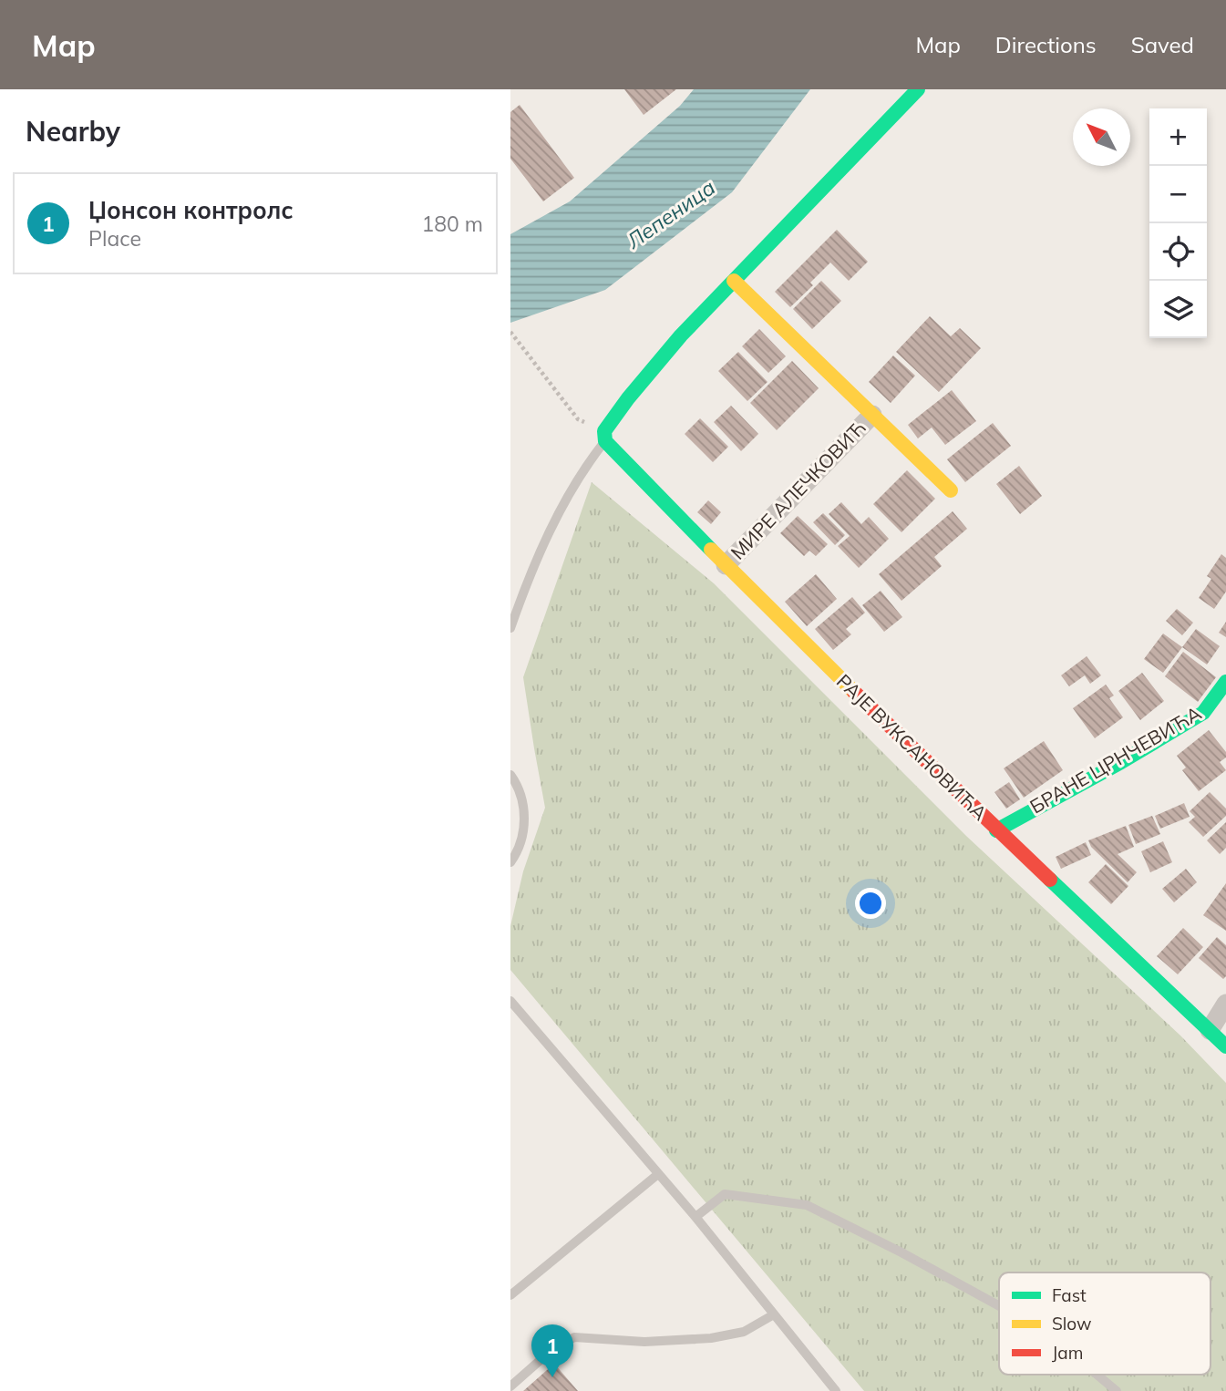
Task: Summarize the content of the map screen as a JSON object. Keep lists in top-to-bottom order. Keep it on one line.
{"streets":{"street":["МИРЕ АЛЕЧКОВИЋ","РАЈЕ ВУКСАНОВИЋА","БРАНЕ ЦРНЧЕВИЋА"]},"crossings":[["МИРЕ АЛЕЧКОВИЋ","РАЈЕ ВУКСАНОВИЋА"],["РАЈЕ ВУКСАНОВИЋА","БРАНЕ ЦРНЧЕВИЋА"]],"water":["Лепеница"],"legend":["Fast","Slow","Jam"],"north":"top left","page":{"header":"Map","nav":["Map","Directions","Saved"],"heading":"Nearby","map_buttons":["+","−"],"list":[{"mark":"1","name":"Џонсон контролс","note":"Place","value":"180 m"}],"pins":"1"}}
